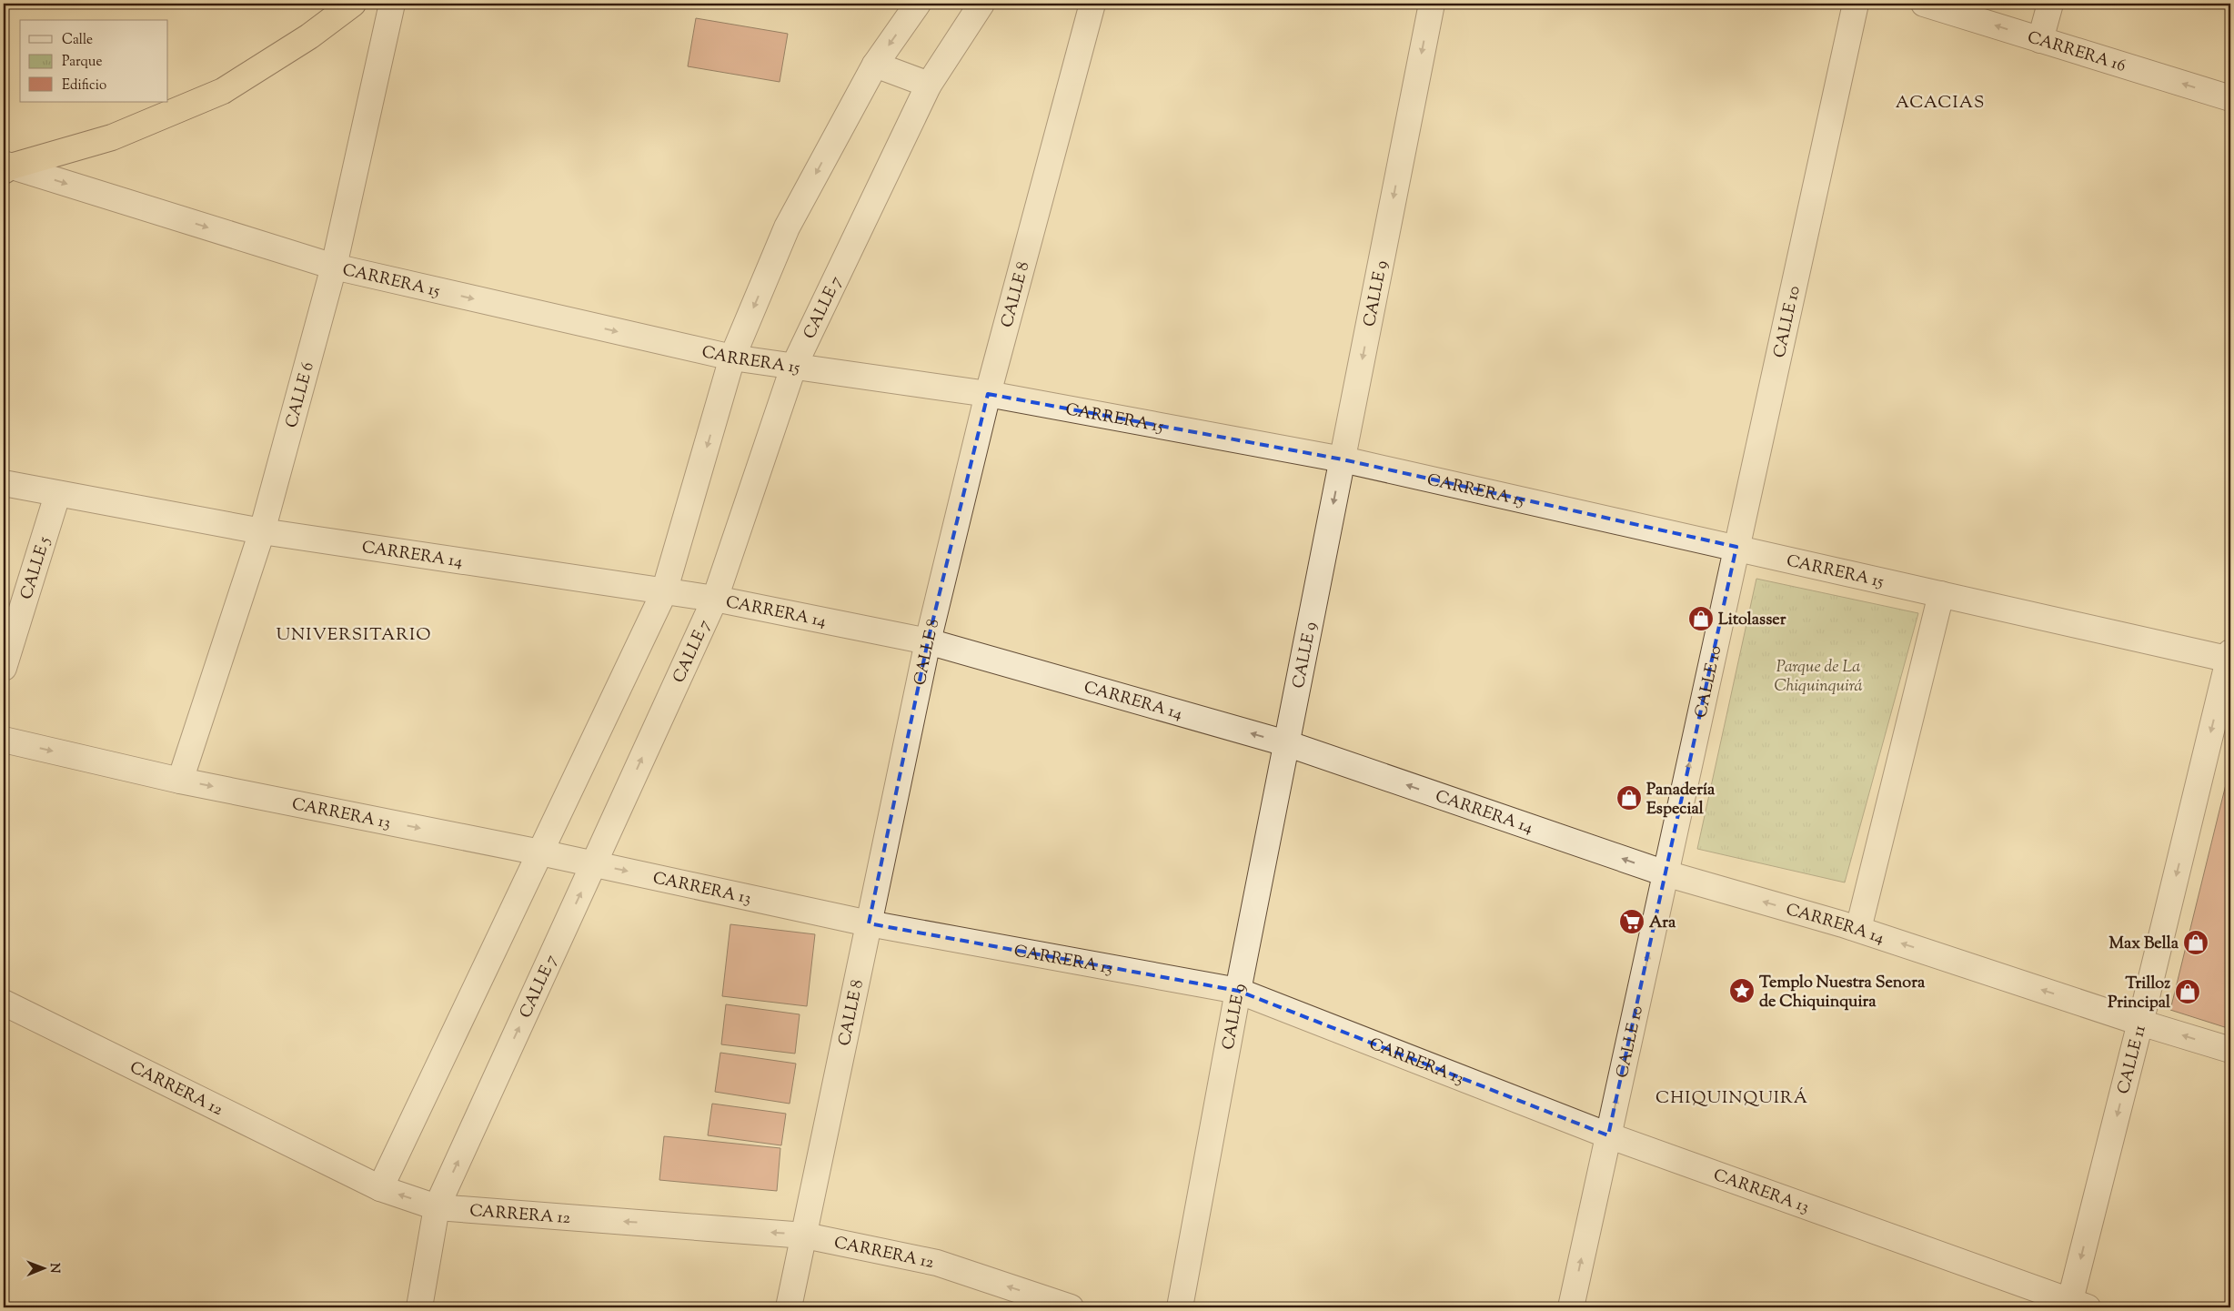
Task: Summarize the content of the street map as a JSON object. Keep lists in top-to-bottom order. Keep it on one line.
{"streets":{"street":["CARRERA 16","CARRERA 15","CALLE 9","CALLE 8","CALLE 7","CALLE 10","CALLE 6","CARRERA 14","CALLE 5","CARRERA 13","CALLE 11","CARRERA 12"]},"crossings":[["CARRERA 15","CALLE 9"],["CARRERA 15","CALLE 8"],["CARRERA 15","CALLE 7"],["CARRERA 15","CALLE 10"],["CARRERA 15","CALLE 6"],["CARRERA 15","CALLE 11"],["CALLE 9","CARRERA 14"],["CALLE 9","CARRERA 13"],["CALLE 8","CARRERA 14"],["CALLE 8","CARRERA 13"],["CALLE 8","CARRERA 12"],["CALLE 7","CARRERA 14"],["CALLE 7","CARRERA 13"],["CALLE 7","CARRERA 12"],["CALLE 10","CARRERA 14"],["CALLE 10","CARRERA 13"],["CALLE 6","CARRERA 14"],["CALLE 6","CARRERA 13"],["CARRERA 14","CALLE 5"],["CARRERA 14","CALLE 11"],["CARRERA 13","CALLE 11"]],"one_way":["CARRERA 16","CALLE 9","CARRERA 14","CARRERA 13","CALLE 11","CARRERA 12"],"districts":["ACACIAS","UNIVERSITARIO","CHIQUINQUIRÁ"],"parks":["Parque de La Chiquinquirá"],"places":{"shop":["Litolasser","Panadería Especial","Max Bella","Trilloz Principal"],"supermarket":["Ara"],"place":["Templo Nuestra Senora de Chiquinquira"]},"legend":["Calle","Parque","Edificio"],"north":"right"}
